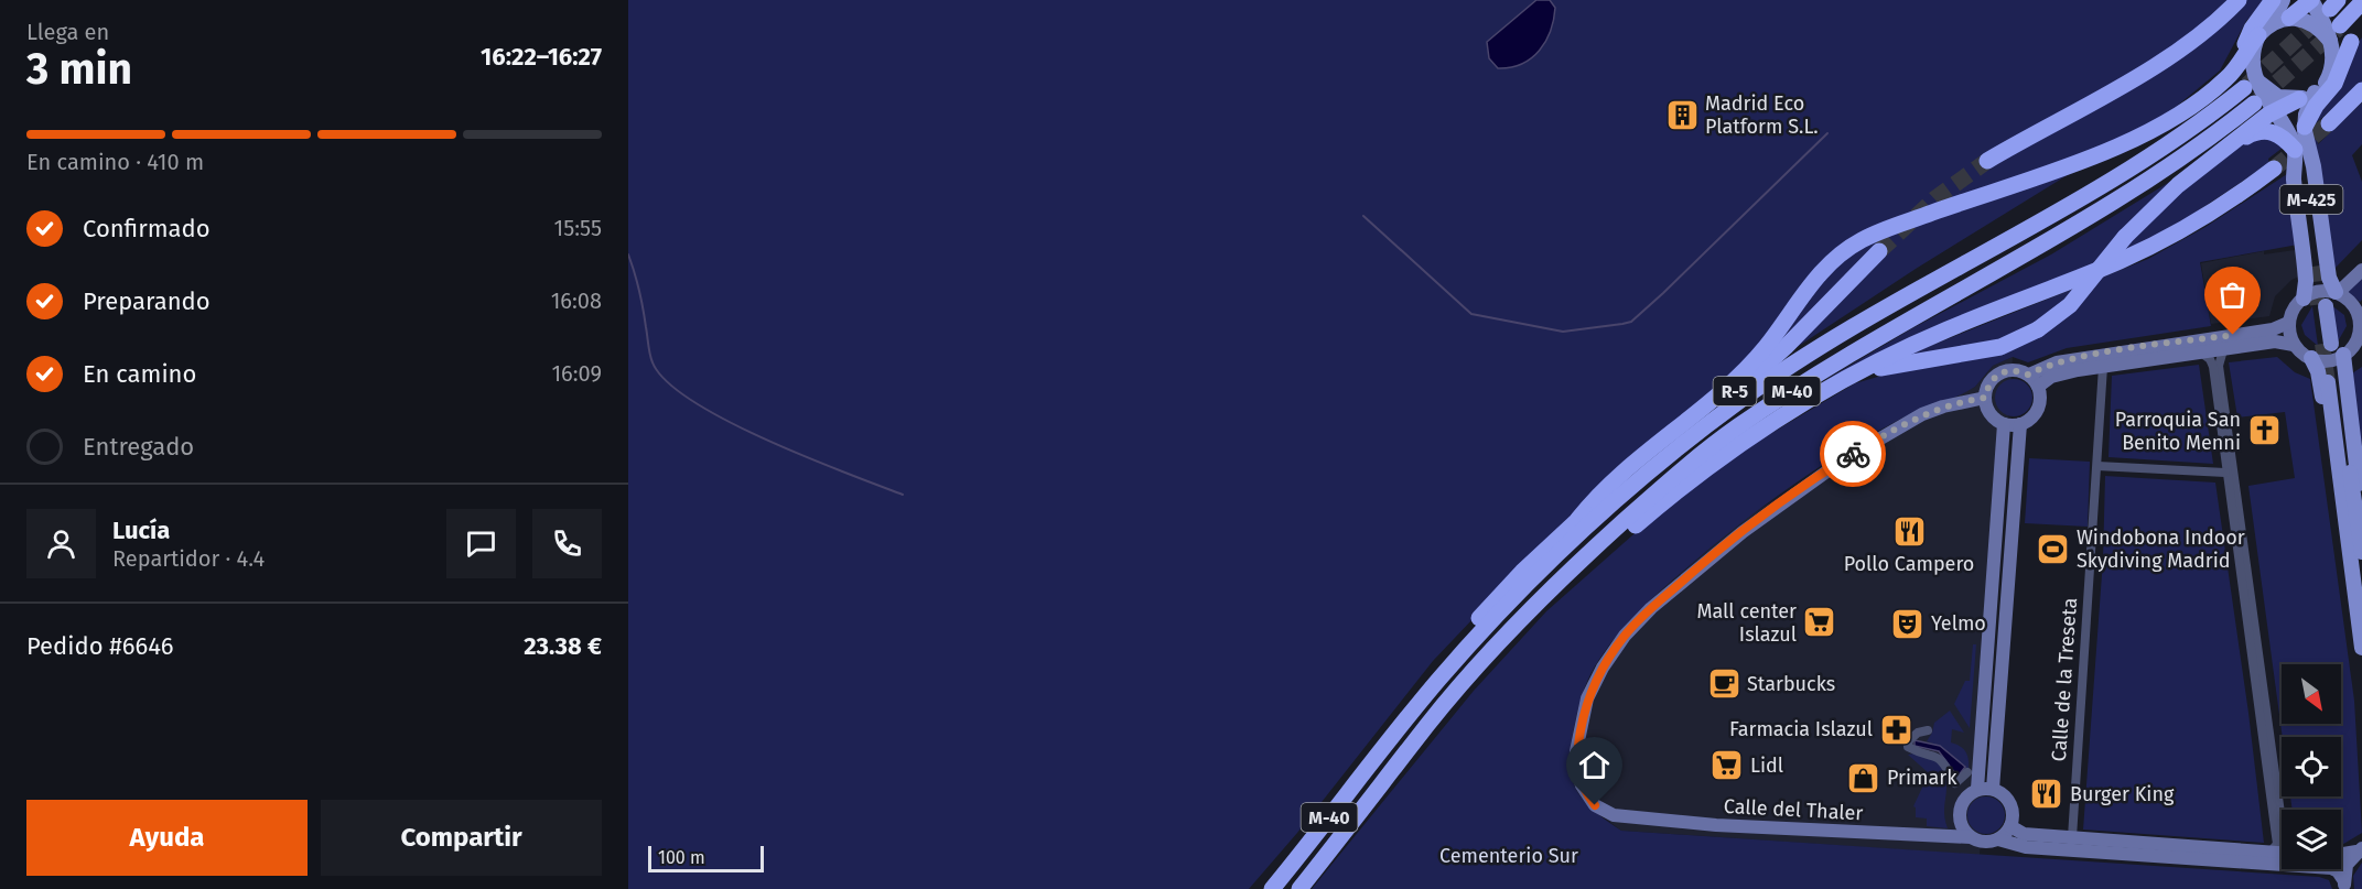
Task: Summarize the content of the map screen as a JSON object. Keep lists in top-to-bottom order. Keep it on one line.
{"streets":{"highway":["M-425","R-5","M-40"],"street":["Calle de la Treseta","Calle del Thaler"]},"crossings":[["M-425","M-40"],["R-5","M-40"]],"parks":["Cementerio Sur"],"places":{"building":["Madrid Eco Platform S.L."],"church":["Parroquia San Benito Menni"],"restaurant":["Pollo Campero","Burger King"],"sports":["Windobona Indoor Skydiving Madrid"],"supermarket":["Mall center Islazul","Lidl"],"theatre":["Yelmo"],"cafe":["Starbucks"],"pharmacy":["Farmacia Islazul"],"shop":["Primark"]},"scale_bar":"100 m","north":"bottom right","page":{"heading":["3 min","Llega en","16:22–16:27"],"panel":["Lucía","Repartidor · 4.4","Pedido #6646","23.38 €"],"bar":"En camino · 410 m","list":[["Confirmado","15:55"],["Preparando","16:08"],["En camino","16:09"],"Entregado"],"buttons":["Ayuda","Compartir"],"scale":"100 m"}}
